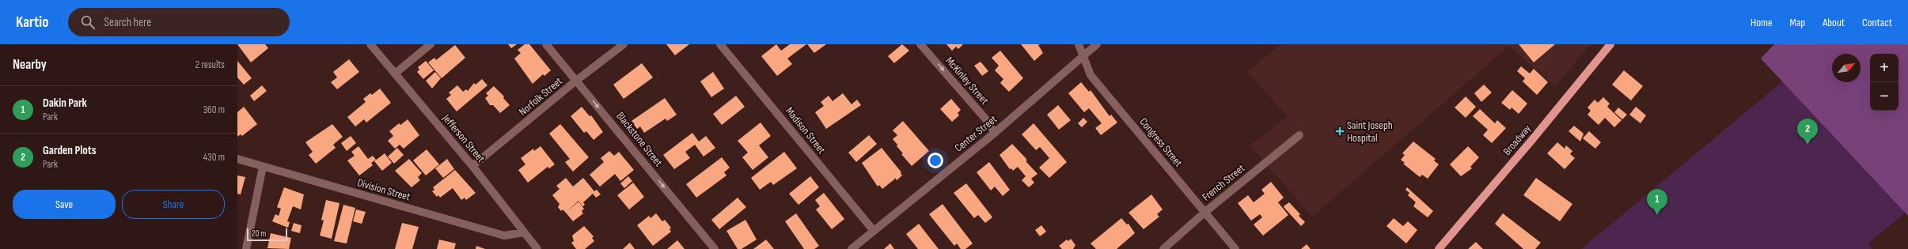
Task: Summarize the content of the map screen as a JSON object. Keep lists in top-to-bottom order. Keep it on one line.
{"streets":{"main road":["Broadway"],"street":["McKinley Street","Norfolk Street","Madison Street","Center Street","Jefferson Street","Blackstone Street","Congress Street","French Street","Division Street"]},"crossings":[["McKinley Street","Center Street"],["Norfolk Street","Jefferson Street"],["Norfolk Street","Blackstone Street"],["Madison Street","Center Street"],["Center Street","Congress Street"],["Jefferson Street","Division Street"],["Congress Street","French Street"]],"one_way":["McKinley Street","Blackstone Street"],"places":{"health":["Saint Joseph Hospital"]},"scale_bar":"20 m","north":"top right","page":{"header":"Kartio","search":"Search here","nav":["Home","Map","About","Contact"],"heading":["Nearby","2 results"],"map_buttons":["+","−"],"list":[{"mark":"1","name":"Dakin Park","note":"Park","value":"360 m"},{"mark":"2","name":"Garden Plots","note":"Park","value":"430 m"}],"pins":["2","1"],"buttons":["Save","Share"],"scale":"20 m"}}
